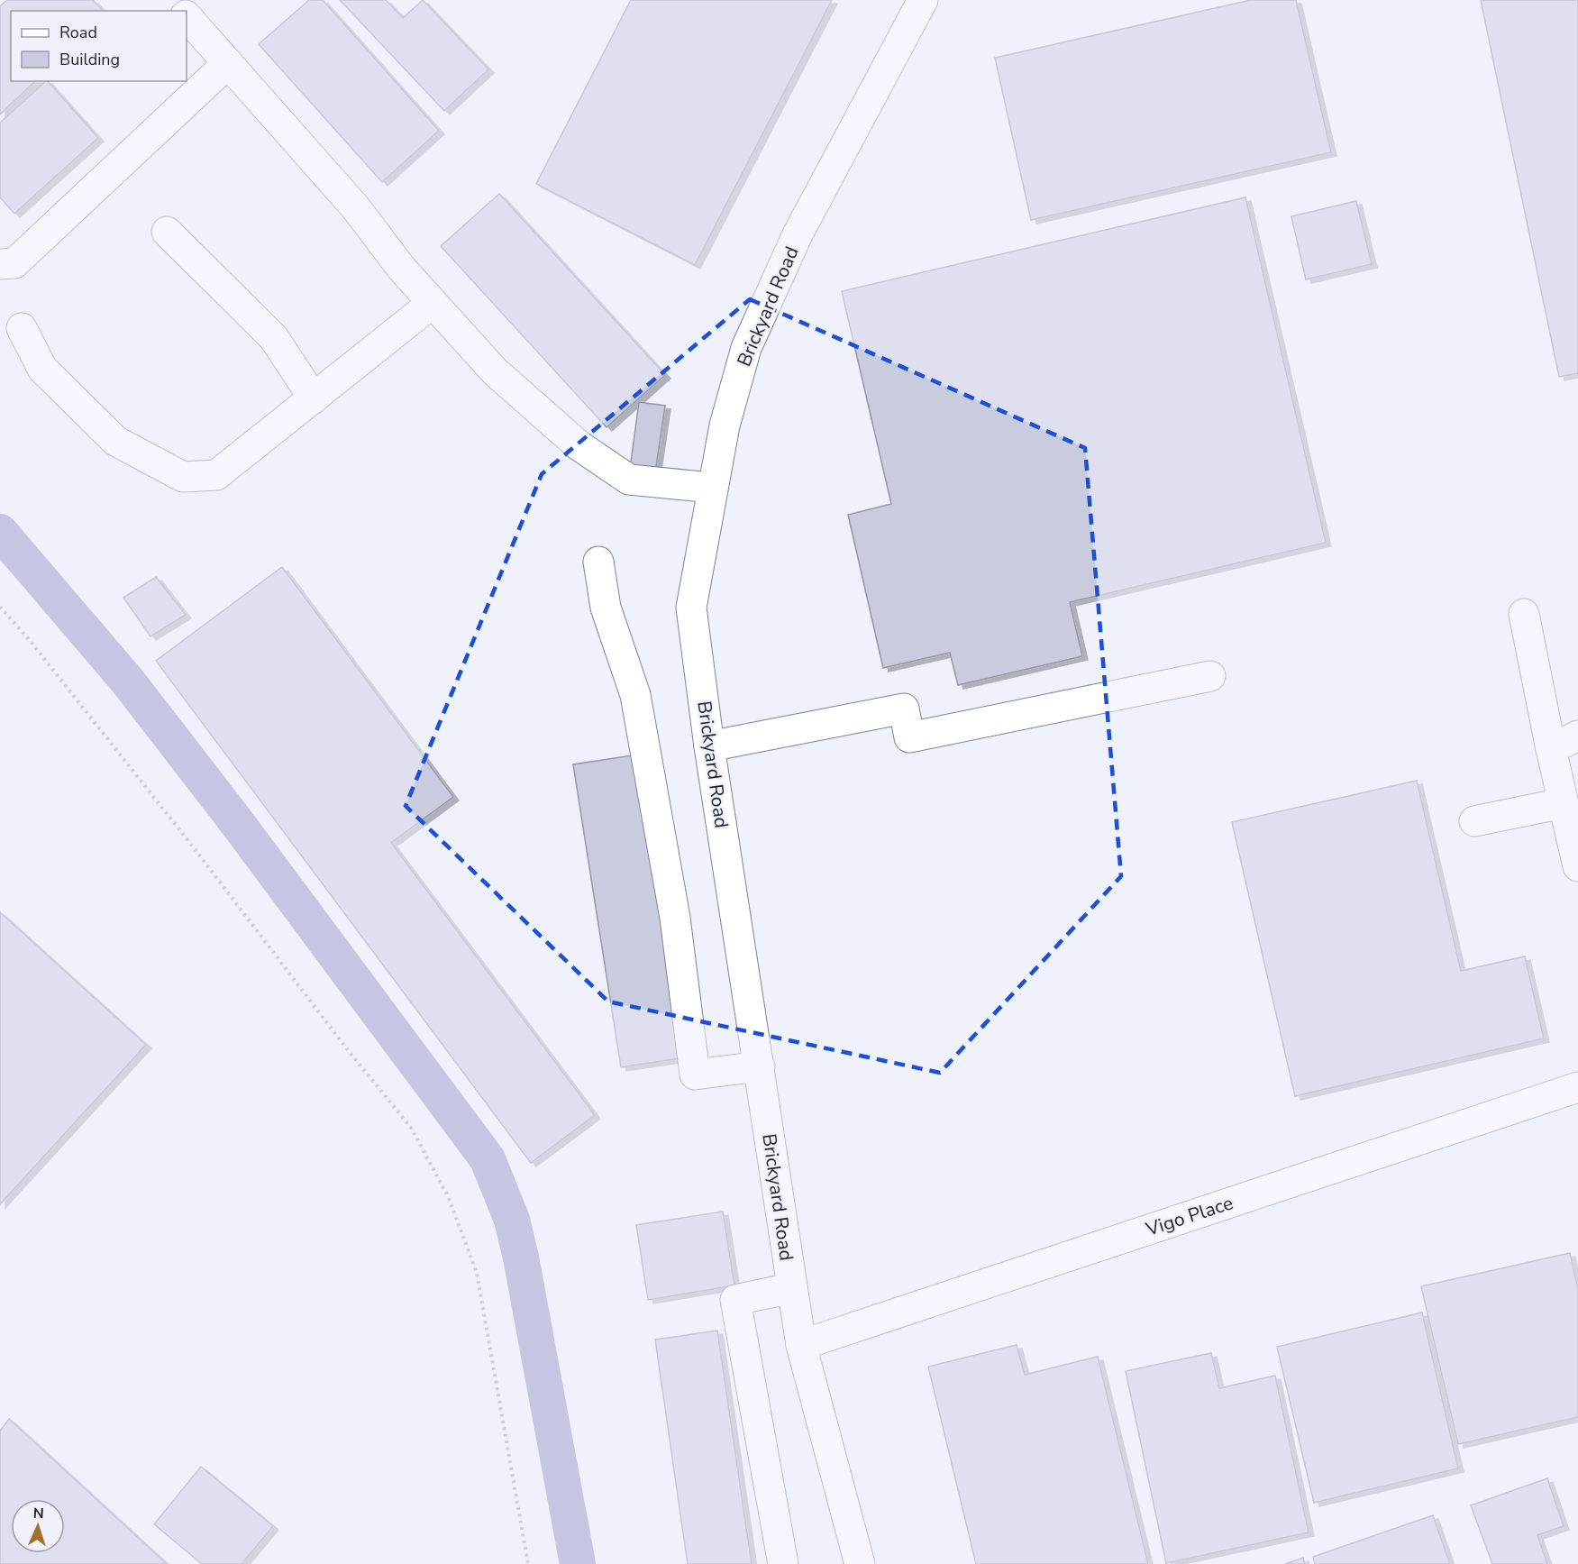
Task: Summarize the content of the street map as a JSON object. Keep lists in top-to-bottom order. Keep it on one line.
{"streets":{"street":["Brickyard Road","Vigo Place"]},"crossings":[["Brickyard Road","Vigo Place"]],"legend":["Road","Building"],"north":"top"}
